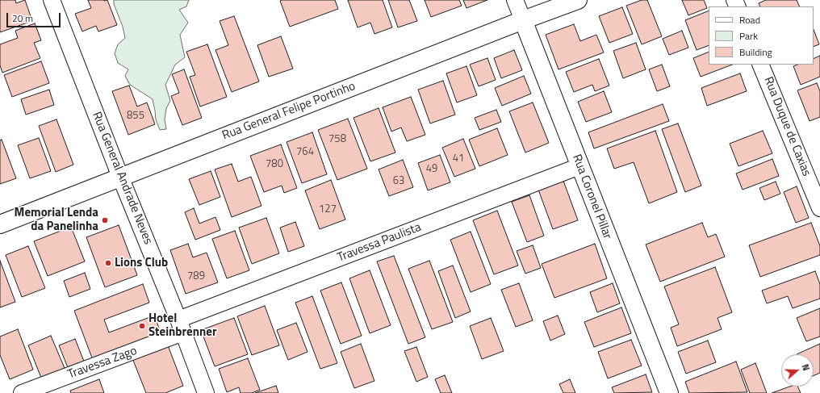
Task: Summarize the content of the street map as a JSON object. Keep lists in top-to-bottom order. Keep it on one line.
{"streets":{"street":["Rua General Felipe Portinho","Rua Duque de Caxias","Rua General Andrade Neves","Rua Coronel Pillar","Travessa Paulista","Travessa Zago"]},"crossings":[["Rua General Felipe Portinho","Rua General Andrade Neves"],["Rua General Felipe Portinho","Rua Coronel Pillar"],["Rua General Andrade Neves","Travessa Paulista"],["Rua General Andrade Neves","Travessa Zago"],["Rua Coronel Pillar","Travessa Paulista"],["Travessa Paulista","Travessa Zago"]],"places":["Memorial Lenda da Panelinha","Lions Club","Hotel Steinbrenner"],"house_numbers":["855","758","764","41","780","49","63","127","789"],"legend":["Road","Park","Building"],"scale_bar":"20 m","north":"right"}
